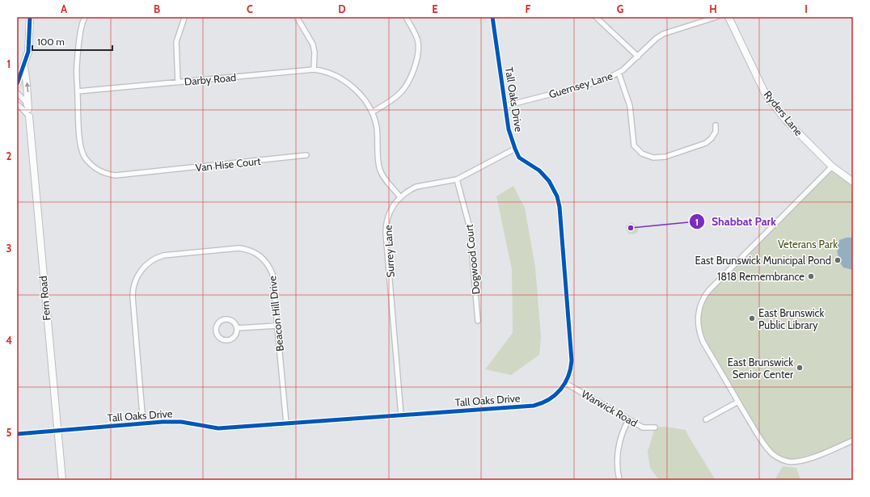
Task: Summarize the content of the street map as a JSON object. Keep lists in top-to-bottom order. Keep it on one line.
{"streets":{"street":["Darby Road","Guernsey Lane","Tall Oaks Drive","Ryders Lane","Van Hise Court","Surrey Lane","Dogwood Court","Fern Road","Beacon Hill Drive","Warwick Road"]},"crossings":[["Darby Road","Van Hise Court"],["Darby Road","Surrey Lane"],["Guernsey Lane","Tall Oaks Drive"],["Tall Oaks Drive","Surrey Lane"],["Tall Oaks Drive","Fern Road"],["Tall Oaks Drive","Beacon Hill Drive"],["Tall Oaks Drive","Warwick Road"],["Surrey Lane","Dogwood Court"]],"parks":["Veterans Park"],"places":["Shabbat Park","East Brunswick Municipal Pond","1818 Remembrance","East Brunswick Public Library","East Brunswick Senior Center"],"scale_bar":"100 m","grid":{"columns":["A","B","C","D","E","F","G","H","I"],"rows":["1","2","3","4","5"]}}
